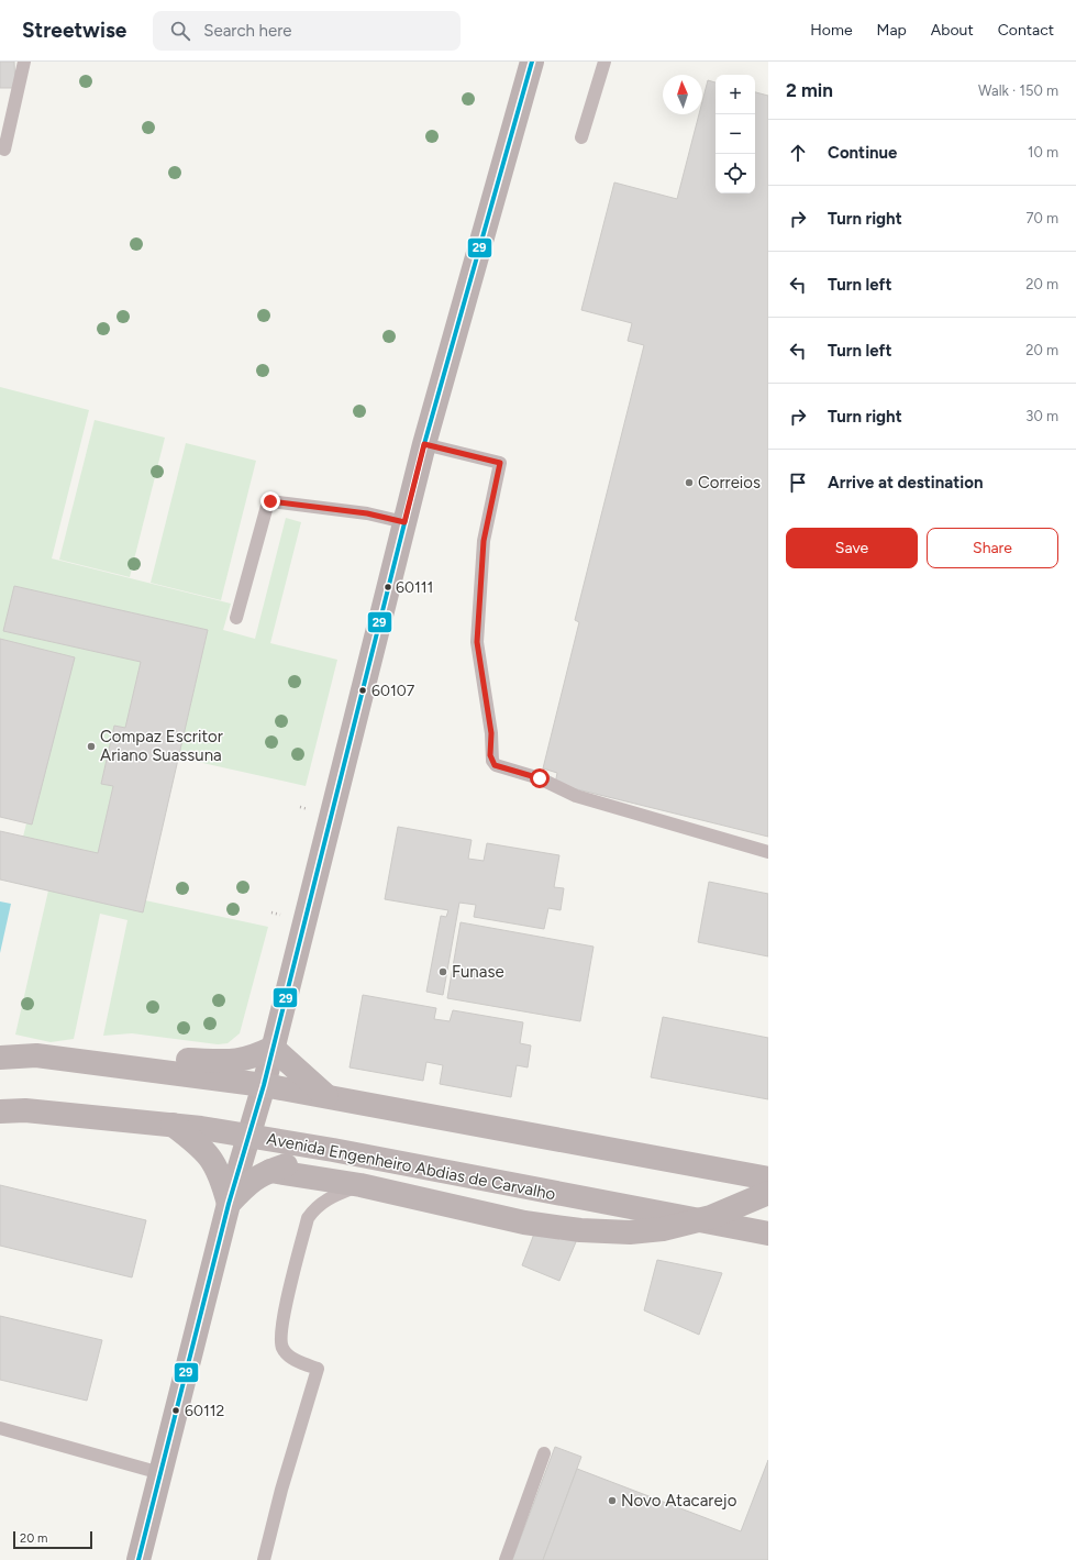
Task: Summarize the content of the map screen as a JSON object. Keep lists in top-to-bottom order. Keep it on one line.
{"streets":{"highway":["Avenida Engenheiro Abdias de Carvalho"]},"places":["Correios","60111","60107","Compaz Escritor Ariano Suassuna","Funase","60112","Novo Atacarejo"],"lines":["transit line 29"],"scale_bar":"20 m","north":"top","page":{"header":"Streetwise","search":"Search here","nav":["Home","Map","About","Contact"],"heading":["2 min","Walk · 150 m"],"map_buttons":["+","−"],"list":[["Continue","10 m"],["Turn right","70 m"],["Turn left","20 m"],["Turn left","20 m"],["Turn right","30 m"],"Arrive at destination"],"buttons":["Save","Share"],"scale":"20 m"}}
